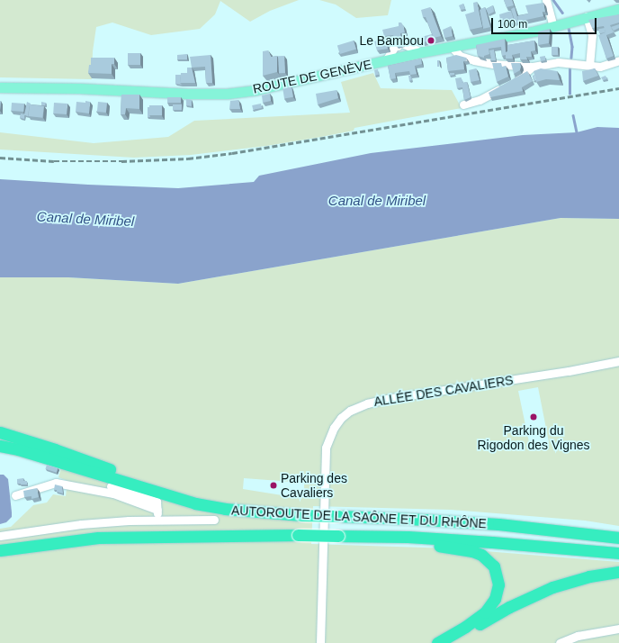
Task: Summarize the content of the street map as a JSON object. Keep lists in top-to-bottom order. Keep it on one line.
{"streets":{"highway":["AUTOROUTE DE LA SAÔNE ET DU RHÔNE"],"main road":["ROUTE DE GENÈVE"],"street":["ALLÉE DES CAVALIERS"]},"water":["Canal de Miribel"],"places":["Le Bambou","Parking du Rigodon des Vignes","Parking des Cavaliers"],"scale_bar":"100 m"}
